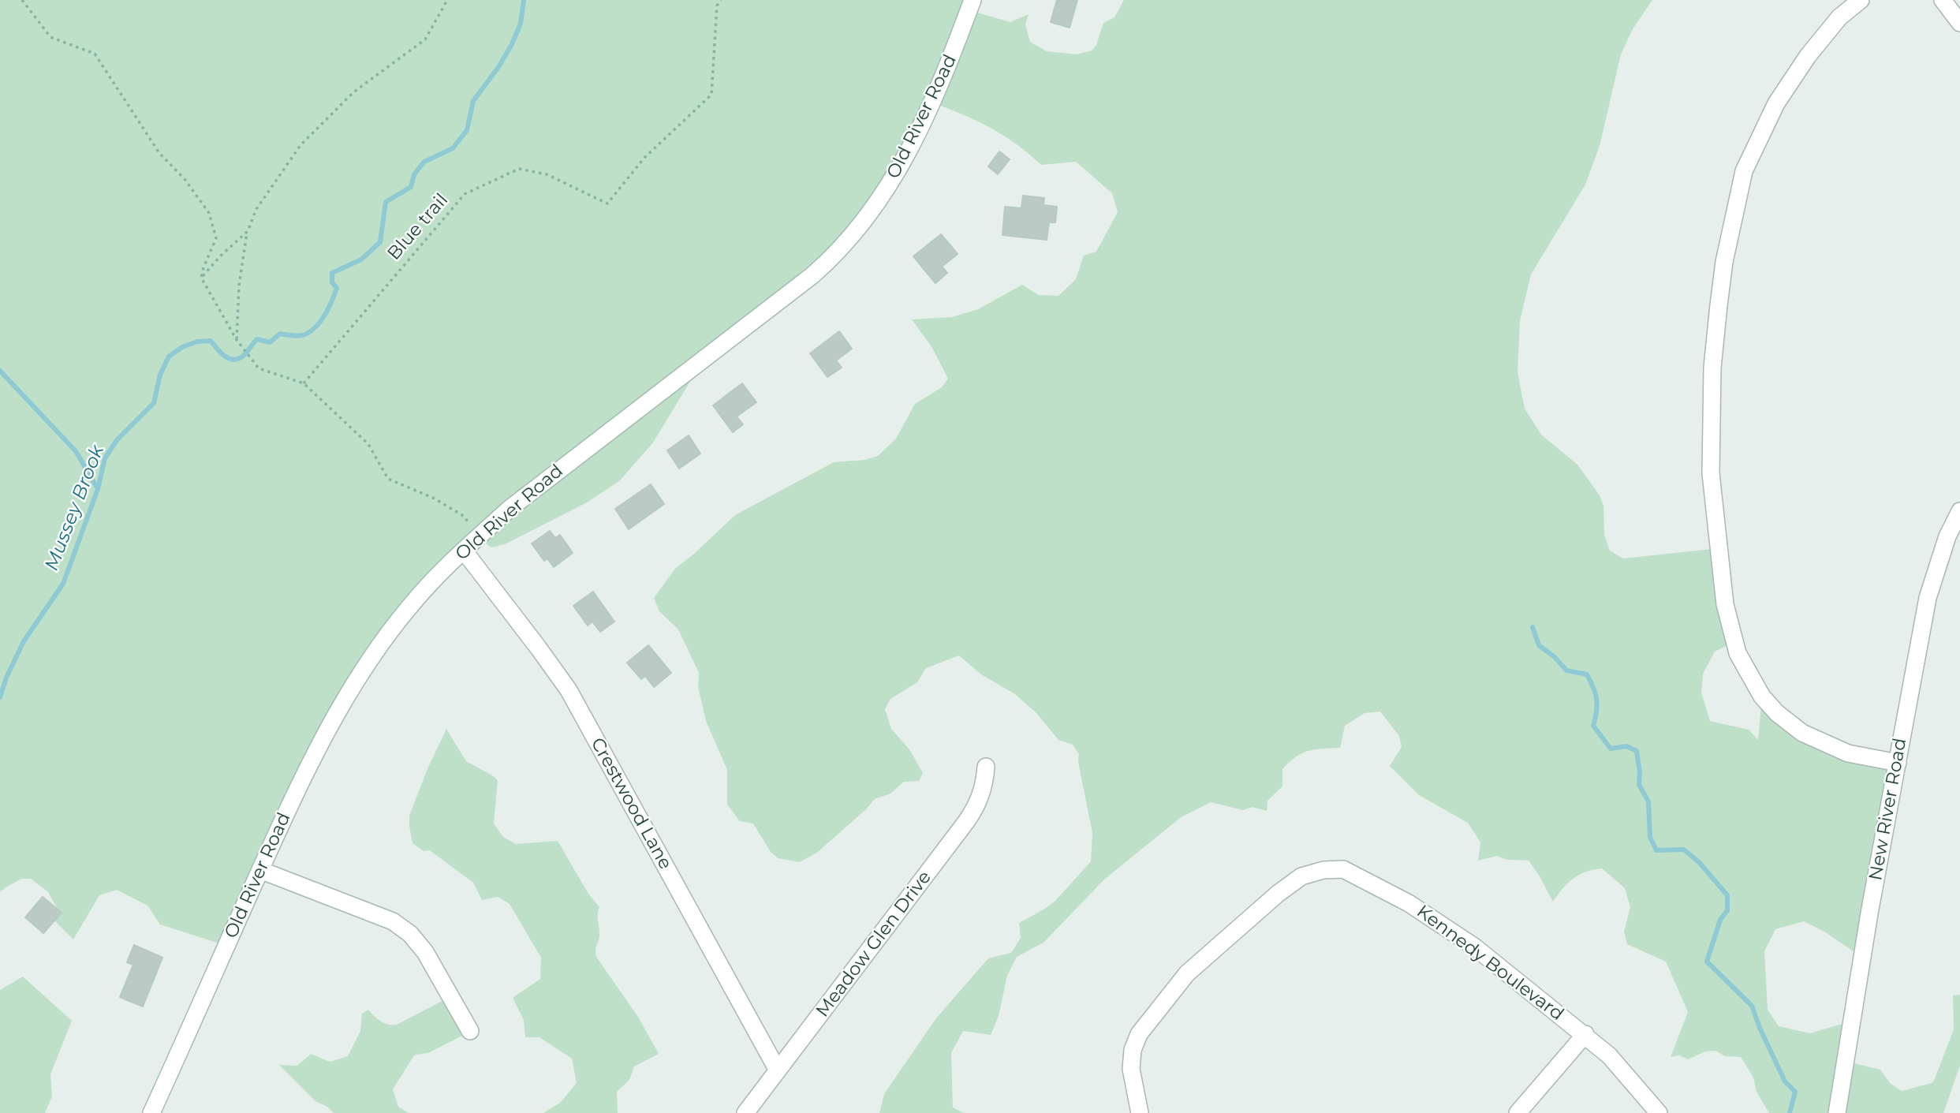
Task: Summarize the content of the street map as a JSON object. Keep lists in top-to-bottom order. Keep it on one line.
{"streets":{"street":["Old River Road","Crestwood Lane","New River Road","Meadow Glen Drive","Kennedy Boulevard"],"path":["Blue trail"]},"crossings":[["Old River Road","Crestwood Lane"],["Crestwood Lane","Meadow Glen Drive"]],"water":["Mussey Brook"]}
